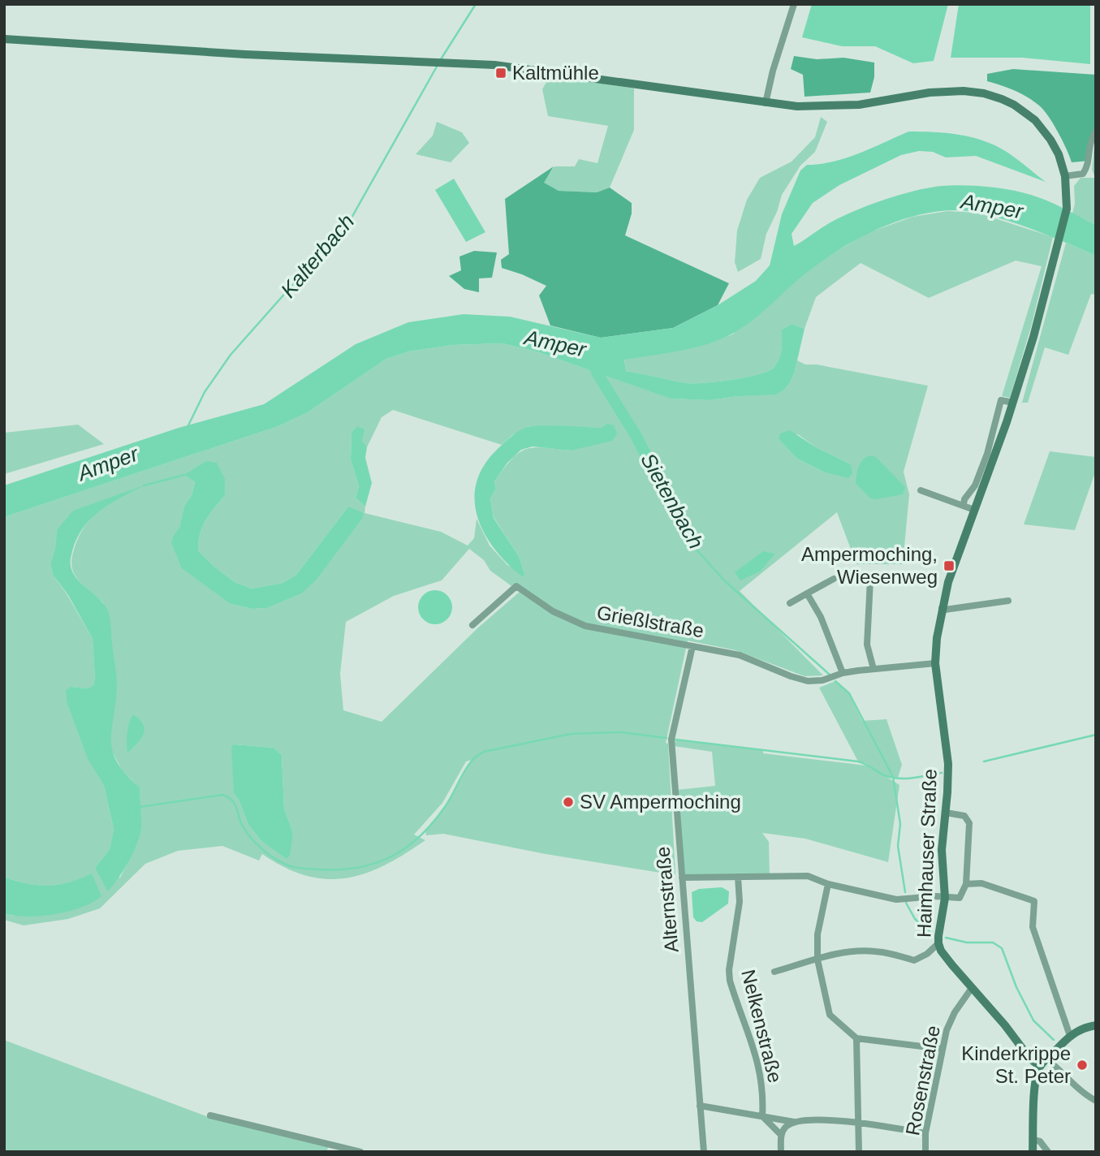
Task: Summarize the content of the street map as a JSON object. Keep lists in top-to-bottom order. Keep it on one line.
{"streets":{"main road":["Haimhauser Straße"],"street":["Grießlstraße","Alternstraße","Nelkenstraße","Rosenstraße"]},"crossings":[["Grießlstraße","Haimhauser Straße"],["Grießlstraße","Alternstraße"],["Haimhauser Straße","Rosenstraße"]],"water":["Amper","Kalterbach","Sietenbach"],"places":{"transit":["Kaltmühle","Ampermoching, Wiesenweg"],"other":["SV Ampermoching","Kinderkrippe St. Peter"]}}
